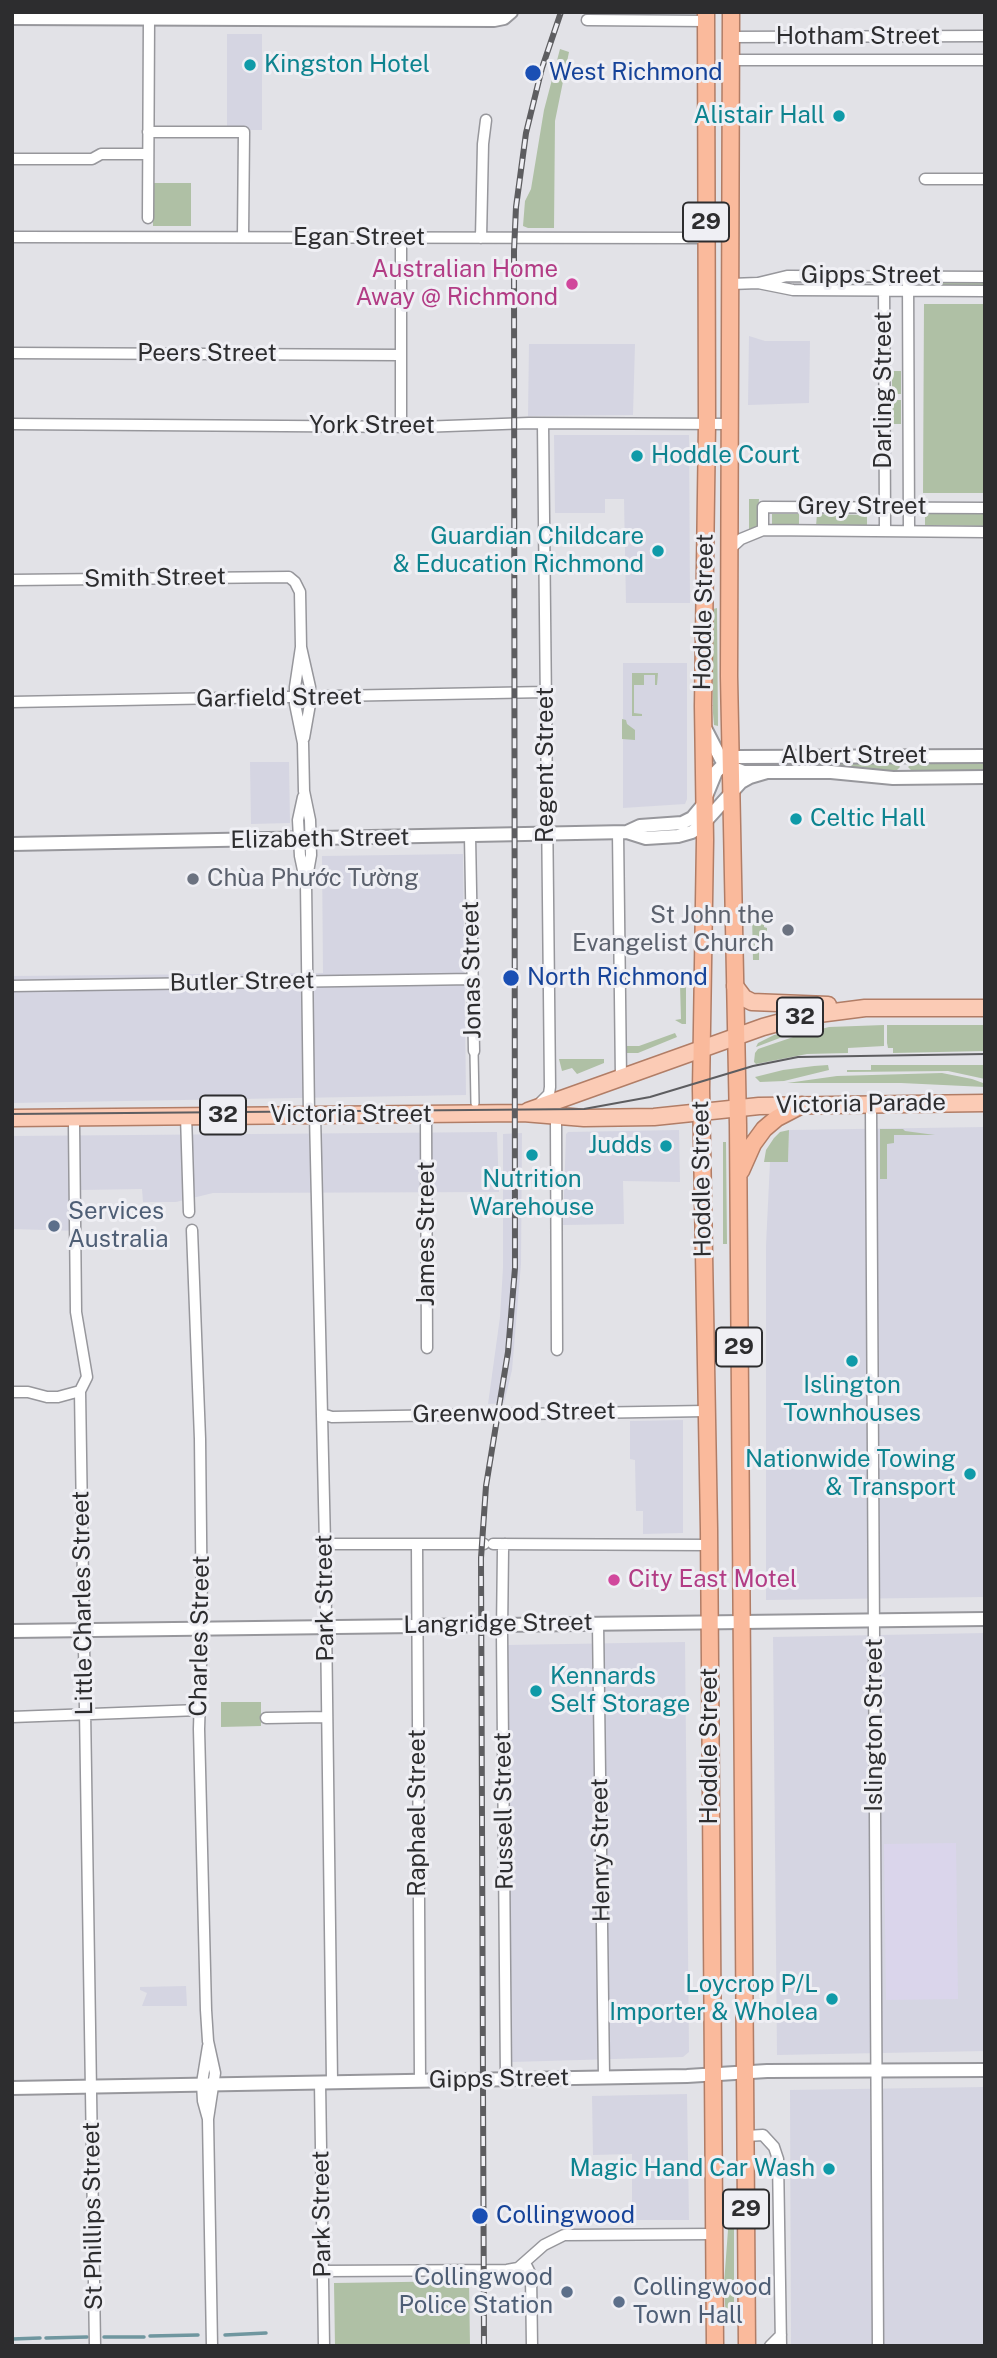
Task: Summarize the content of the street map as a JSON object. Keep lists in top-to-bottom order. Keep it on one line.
{"streets":{"highway":["29","Hoddle Street"],"main road":["32","Victoria Parade","Victoria Street"],"street":["Hotham Street","Egan Street","Gipps Street","Peers Street","Darling Street","York Street","Grey Street","Smith Street","Garfield Street","Albert Street","Regent Street","Elizabeth Street","Jonas Street","Butler Street","James Street","Greenwood Street","Park Street","Little Charles Street","Langridge Street","Charles Street","Islington Street","Russell Street","Raphael Street","Henry Street","St Phillips Street"]},"crossings":[["Hotham Street","Hoddle Street"],["Egan Street","Hoddle Street"],["Gipps Street","Darling Street"],["Gipps Street","Hoddle Street"],["Gipps Street","Park Street"],["Gipps Street","Little Charles Street"],["Gipps Street","Charles Street"],["Gipps Street","Islington Street"],["Gipps Street","Russell Street"],["Gipps Street","Raphael Street"],["Gipps Street","Henry Street"],["Gipps Street","St Phillips Street"],["Darling Street","Grey Street"],["York Street","Hoddle Street"],["York Street","Regent Street"],["Grey Street","Hoddle Street"],["Hoddle Street","Albert Street"],["Hoddle Street","Elizabeth Street"],["Hoddle Street","32"],["Hoddle Street","Victoria Parade"],["Hoddle Street","Victoria Street"],["Hoddle Street","Greenwood Street"],["Hoddle Street","Langridge Street"],["Garfield Street","Regent Street"],["Albert Street","Elizabeth Street"],["Regent Street","Elizabeth Street"],["Regent Street","32"],["Elizabeth Street","Jonas Street"],["Elizabeth Street","Park Street"],["Jonas Street","Butler Street"],["Jonas Street","32"],["Butler Street","Park Street"],["32","Victoria Street"],["32","James Street"],["32","Little Charles Street"],["Victoria Parade","Victoria Street"],["Victoria Parade","Islington Street"],["Victoria Street","Park Street"],["Greenwood Street","Park Street"],["Park Street","Langridge Street"],["Little Charles Street","Langridge Street"],["Little Charles Street","St Phillips Street"],["Langridge Street","Charles Street"],["Langridge Street","Islington Street"],["Langridge Street","Russell Street"],["Langridge Street","Raphael Street"],["Langridge Street","Henry Street"]],"places":["Kingston Hotel","West Richmond","Alistair Hall","Australian Home Away @ Richmond","Hoddle Court","Guardian Childcare & Education Richmond","Celtic Hall","Chùa Phước Tường","St John the Evangelist Church","North Richmond","Judds","Nutrition Warehouse","Services Australia","Islington Townhouses","Nationwide Towing & Transport","City East Motel","Kennards Self Storage","Loycrop P/L Importer & Wholea","Magic Hand Car Wash","Collingwood","Collingwood Police Station","Collingwood Town Hall"]}
